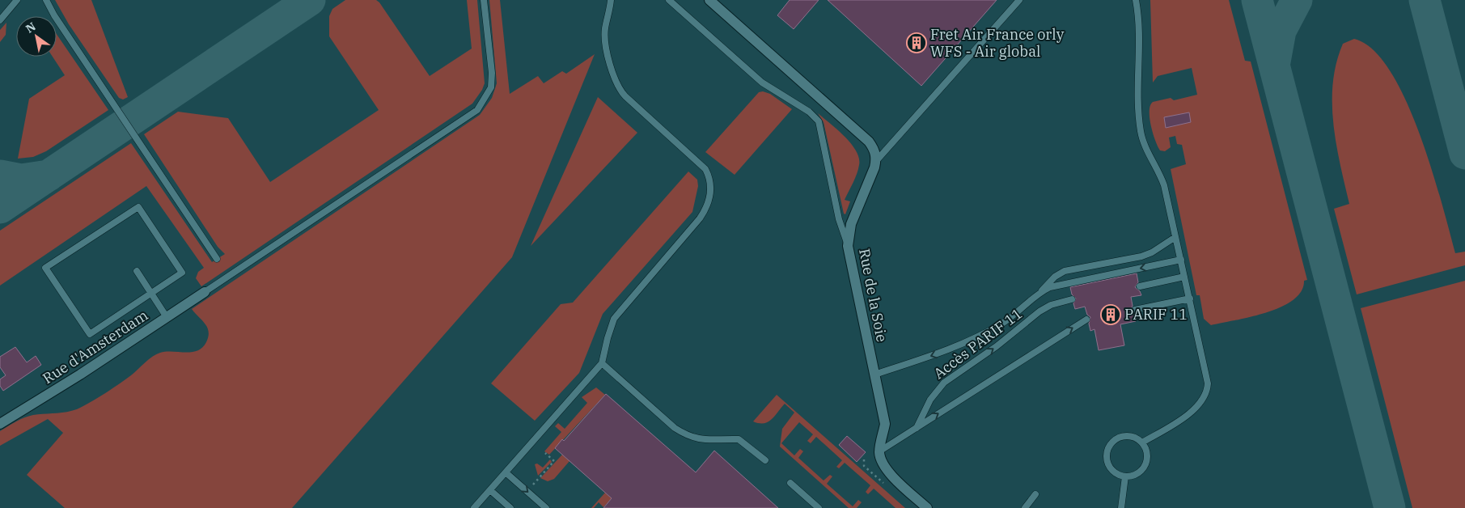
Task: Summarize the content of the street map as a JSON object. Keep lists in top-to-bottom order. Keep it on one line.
{"streets":{"street":["Rue de la Soie","Rue d'Amsterdam"],"lane":["Accès PARIF 11"]},"places":{"building":["Fret Air France orly WFS - Air global","PARIF 11"]},"north":"top left"}
